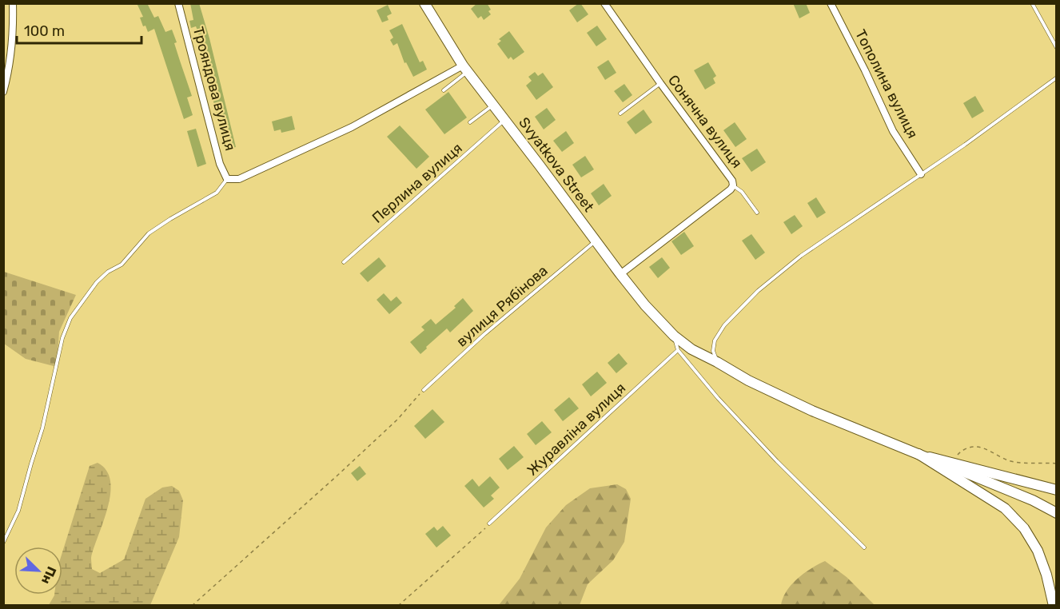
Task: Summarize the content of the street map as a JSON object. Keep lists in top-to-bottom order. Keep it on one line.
{"streets":{"main road":["Svyatkova Street"],"street":["Тополина вулиця","Трояндова вулиця","Сонячна вулиця"],"lane":["Перлина вулиця","вулиця Рябінова","Журавліна вулиця"]},"crossings":[["Сонячна вулиця","Svyatkova Street"],["Svyatkova Street","Перлина вулиця"],["Svyatkova Street","вулиця Рябінова"]],"scale_bar":"100 m","north":"bottom right"}
